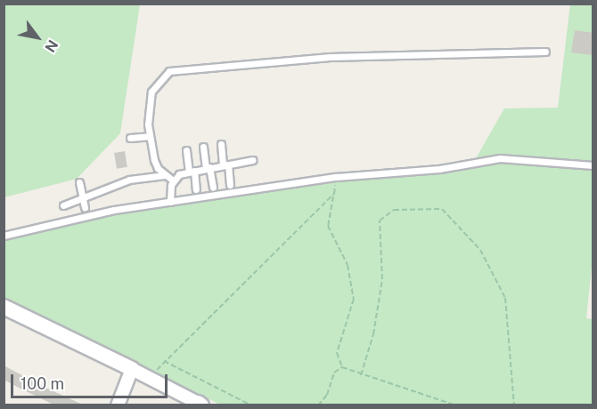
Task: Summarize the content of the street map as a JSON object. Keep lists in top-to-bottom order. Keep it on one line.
{"scale_bar":"100 m","north":"bottom right"}
